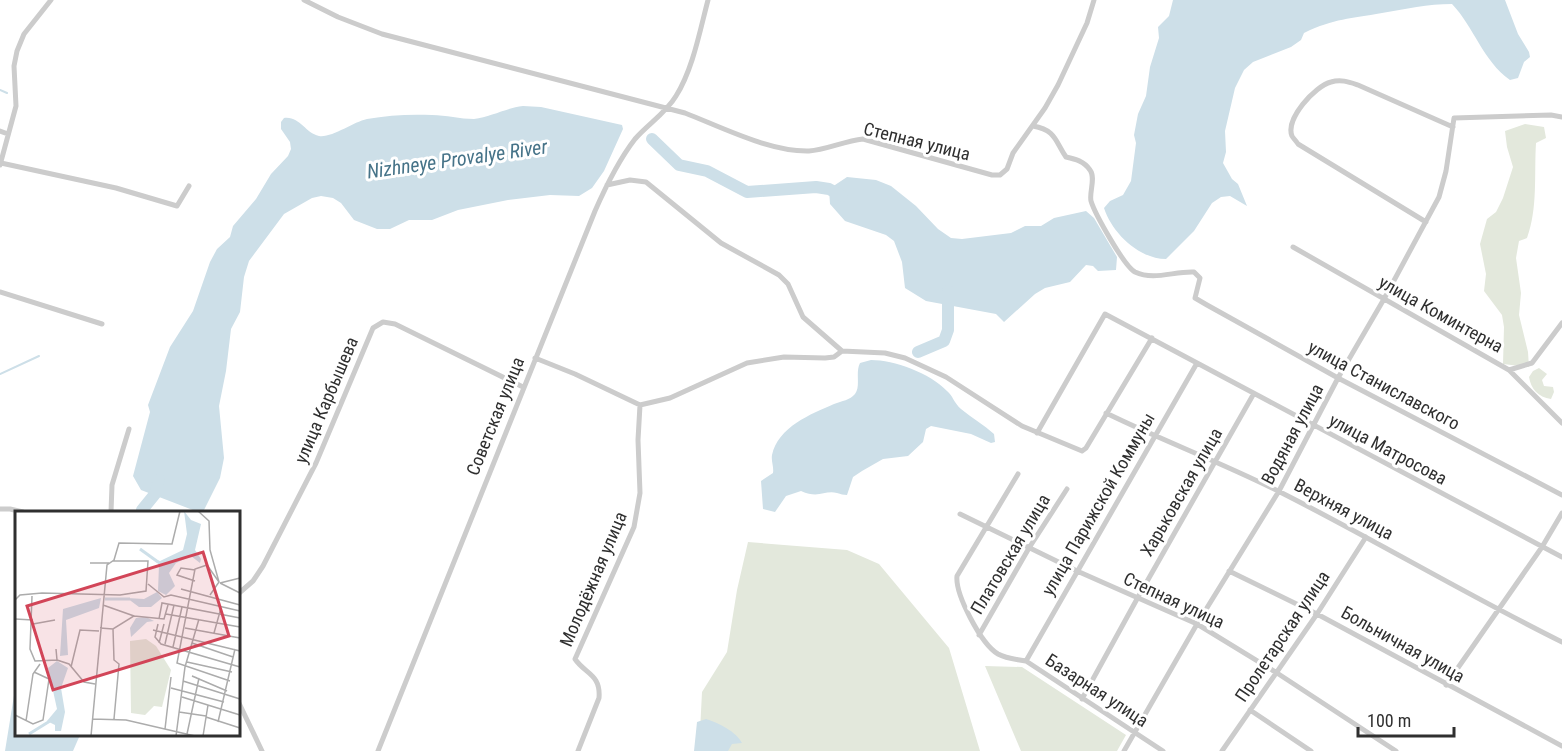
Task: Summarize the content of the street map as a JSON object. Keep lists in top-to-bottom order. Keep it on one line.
{"streets":{"street":["Степная улица","улица Коминтерна","улица Станиславского","улица Карбышева","Советская улица","Водяная улица","улица Матросова","Харьковская улица","улица Парижской Коммуны","Верхняя улица","Платовская улица","Молодёжная улица","Пролетарская улица","Больничная улица","Базарная улица"]},"crossings":[["Степная улица","улица Станиславского"],["Степная улица","Советская улица"],["Степная улица","Водяная улица"],["Степная улица","Харьковская улица"],["Степная улица","улица Парижской Коммуны"],["Степная улица","Платовская улица"],["Степная улица","Пролетарская улица"],["Степная улица","Базарная улица"],["улица Коминтерна","Водяная улица"],["улица Станиславского","Водяная улица"],["улица Карбышева","Советская улица"],["Водяная улица","улица Матросова"],["Водяная улица","Верхняя улица"],["Водяная улица","Больничная улица"],["Водяная улица","Базарная улица"],["улица Матросова","Харьковская улица"],["улица Матросова","улица Парижской Коммуны"],["Харьковская улица","Верхняя улица"],["Харьковская улица","Базарная улица"],["улица Парижской Коммуны","Верхняя улица"],["улица Парижской Коммуны","Базарная улица"],["Верхняя улица","Пролетарская улица"],["Платовская улица","Базарная улица"],["Пролетарская улица","Больничная улица"]],"water":["Nizhneye Provalye River"],"scale_bar":"100 m"}
